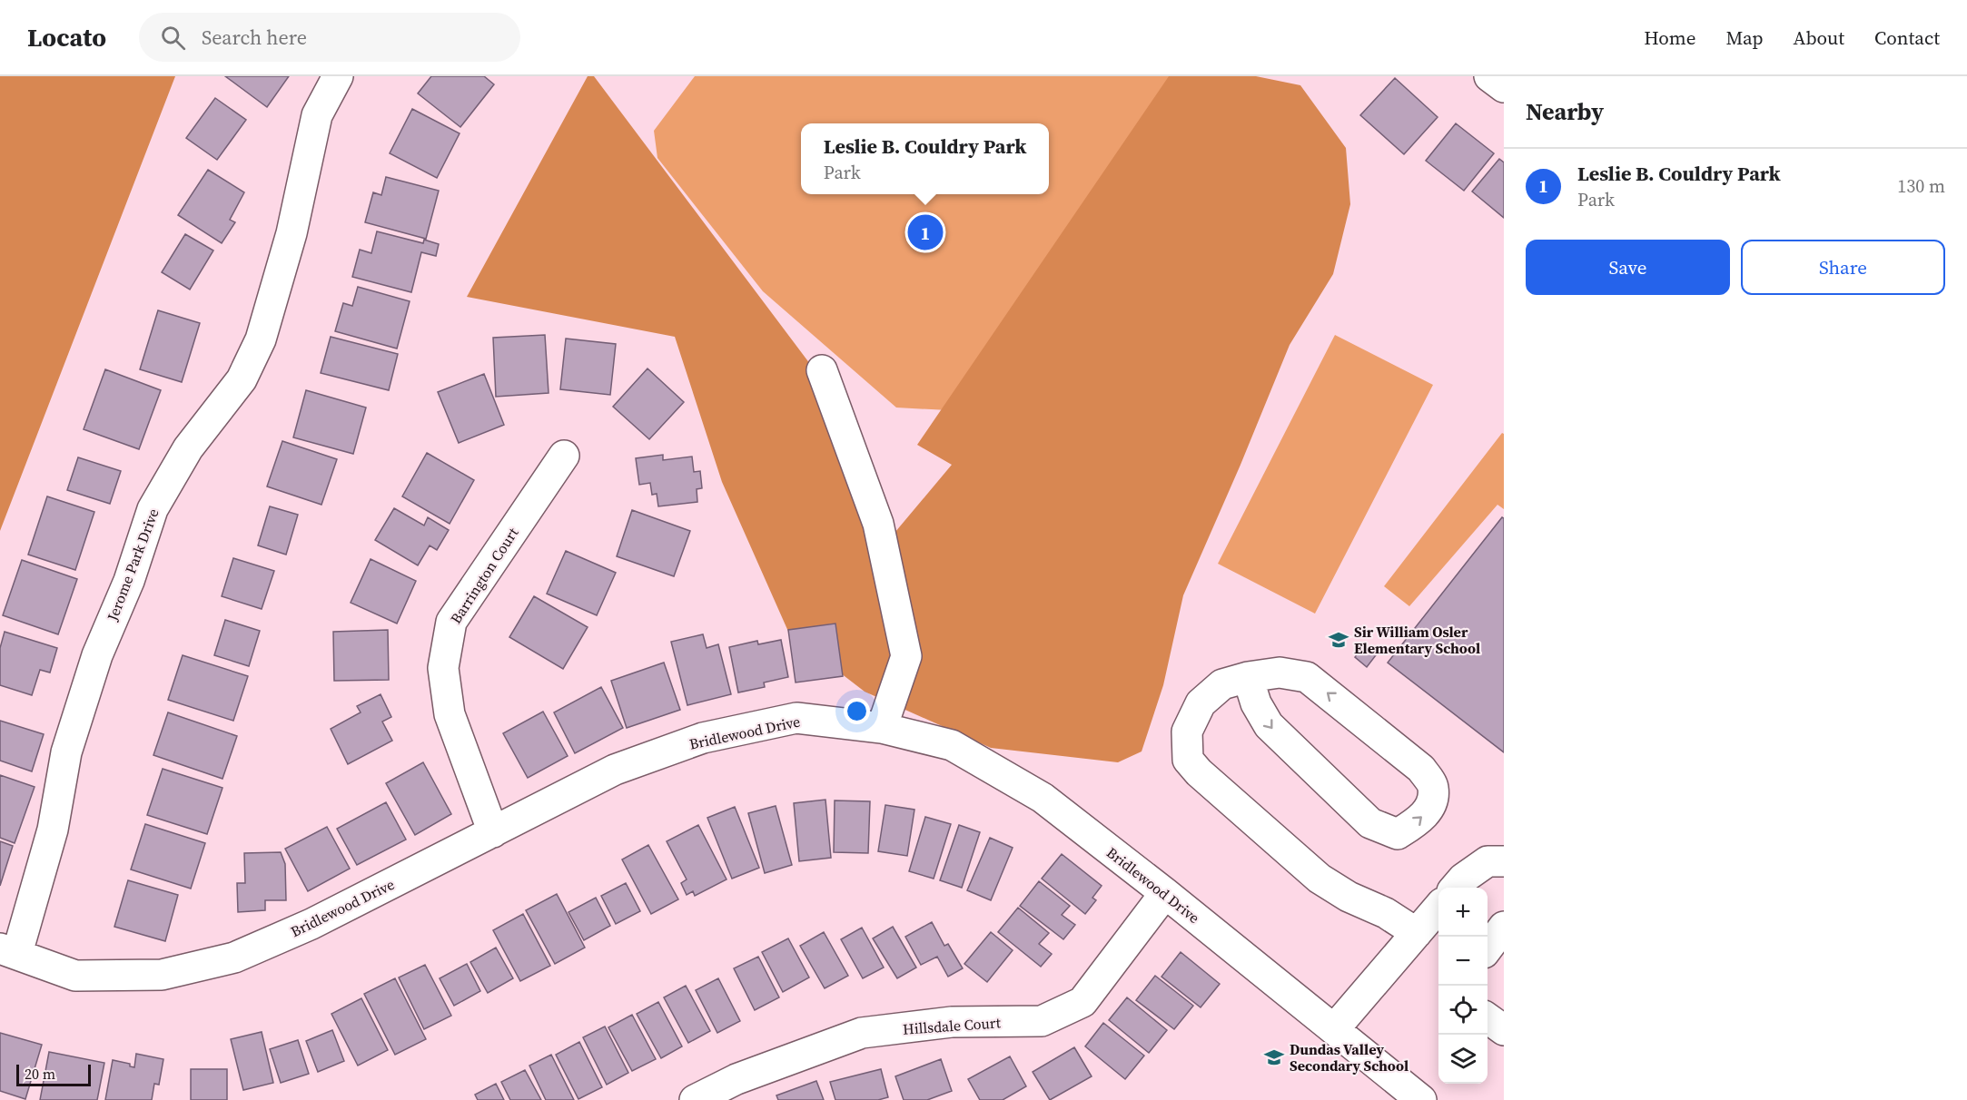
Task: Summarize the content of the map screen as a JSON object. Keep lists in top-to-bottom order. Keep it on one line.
{"streets":{"street":["Jerome Park Drive","Barrington Court","Bridlewood Drive","Hillsdale Court"]},"crossings":[["Jerome Park Drive","Bridlewood Drive"],["Barrington Court","Bridlewood Drive"],["Bridlewood Drive","Hillsdale Court"]],"places":{"school or university":["Sir William Osler Elementary School","Dundas Valley Secondary School"]},"scale_bar":"20 m","page":{"header":"Locato","search":"Search here","nav":["Home","Map","About","Contact"],"heading":"Nearby","popup":["Leslie B. Couldry Park","Park"],"list":[{"mark":"1","name":"Leslie B. Couldry Park","note":"Park","value":"130 m"}],"pins":"1","buttons":["Save","Share"],"map_buttons":["+","−"],"scale":"20 m"}}
